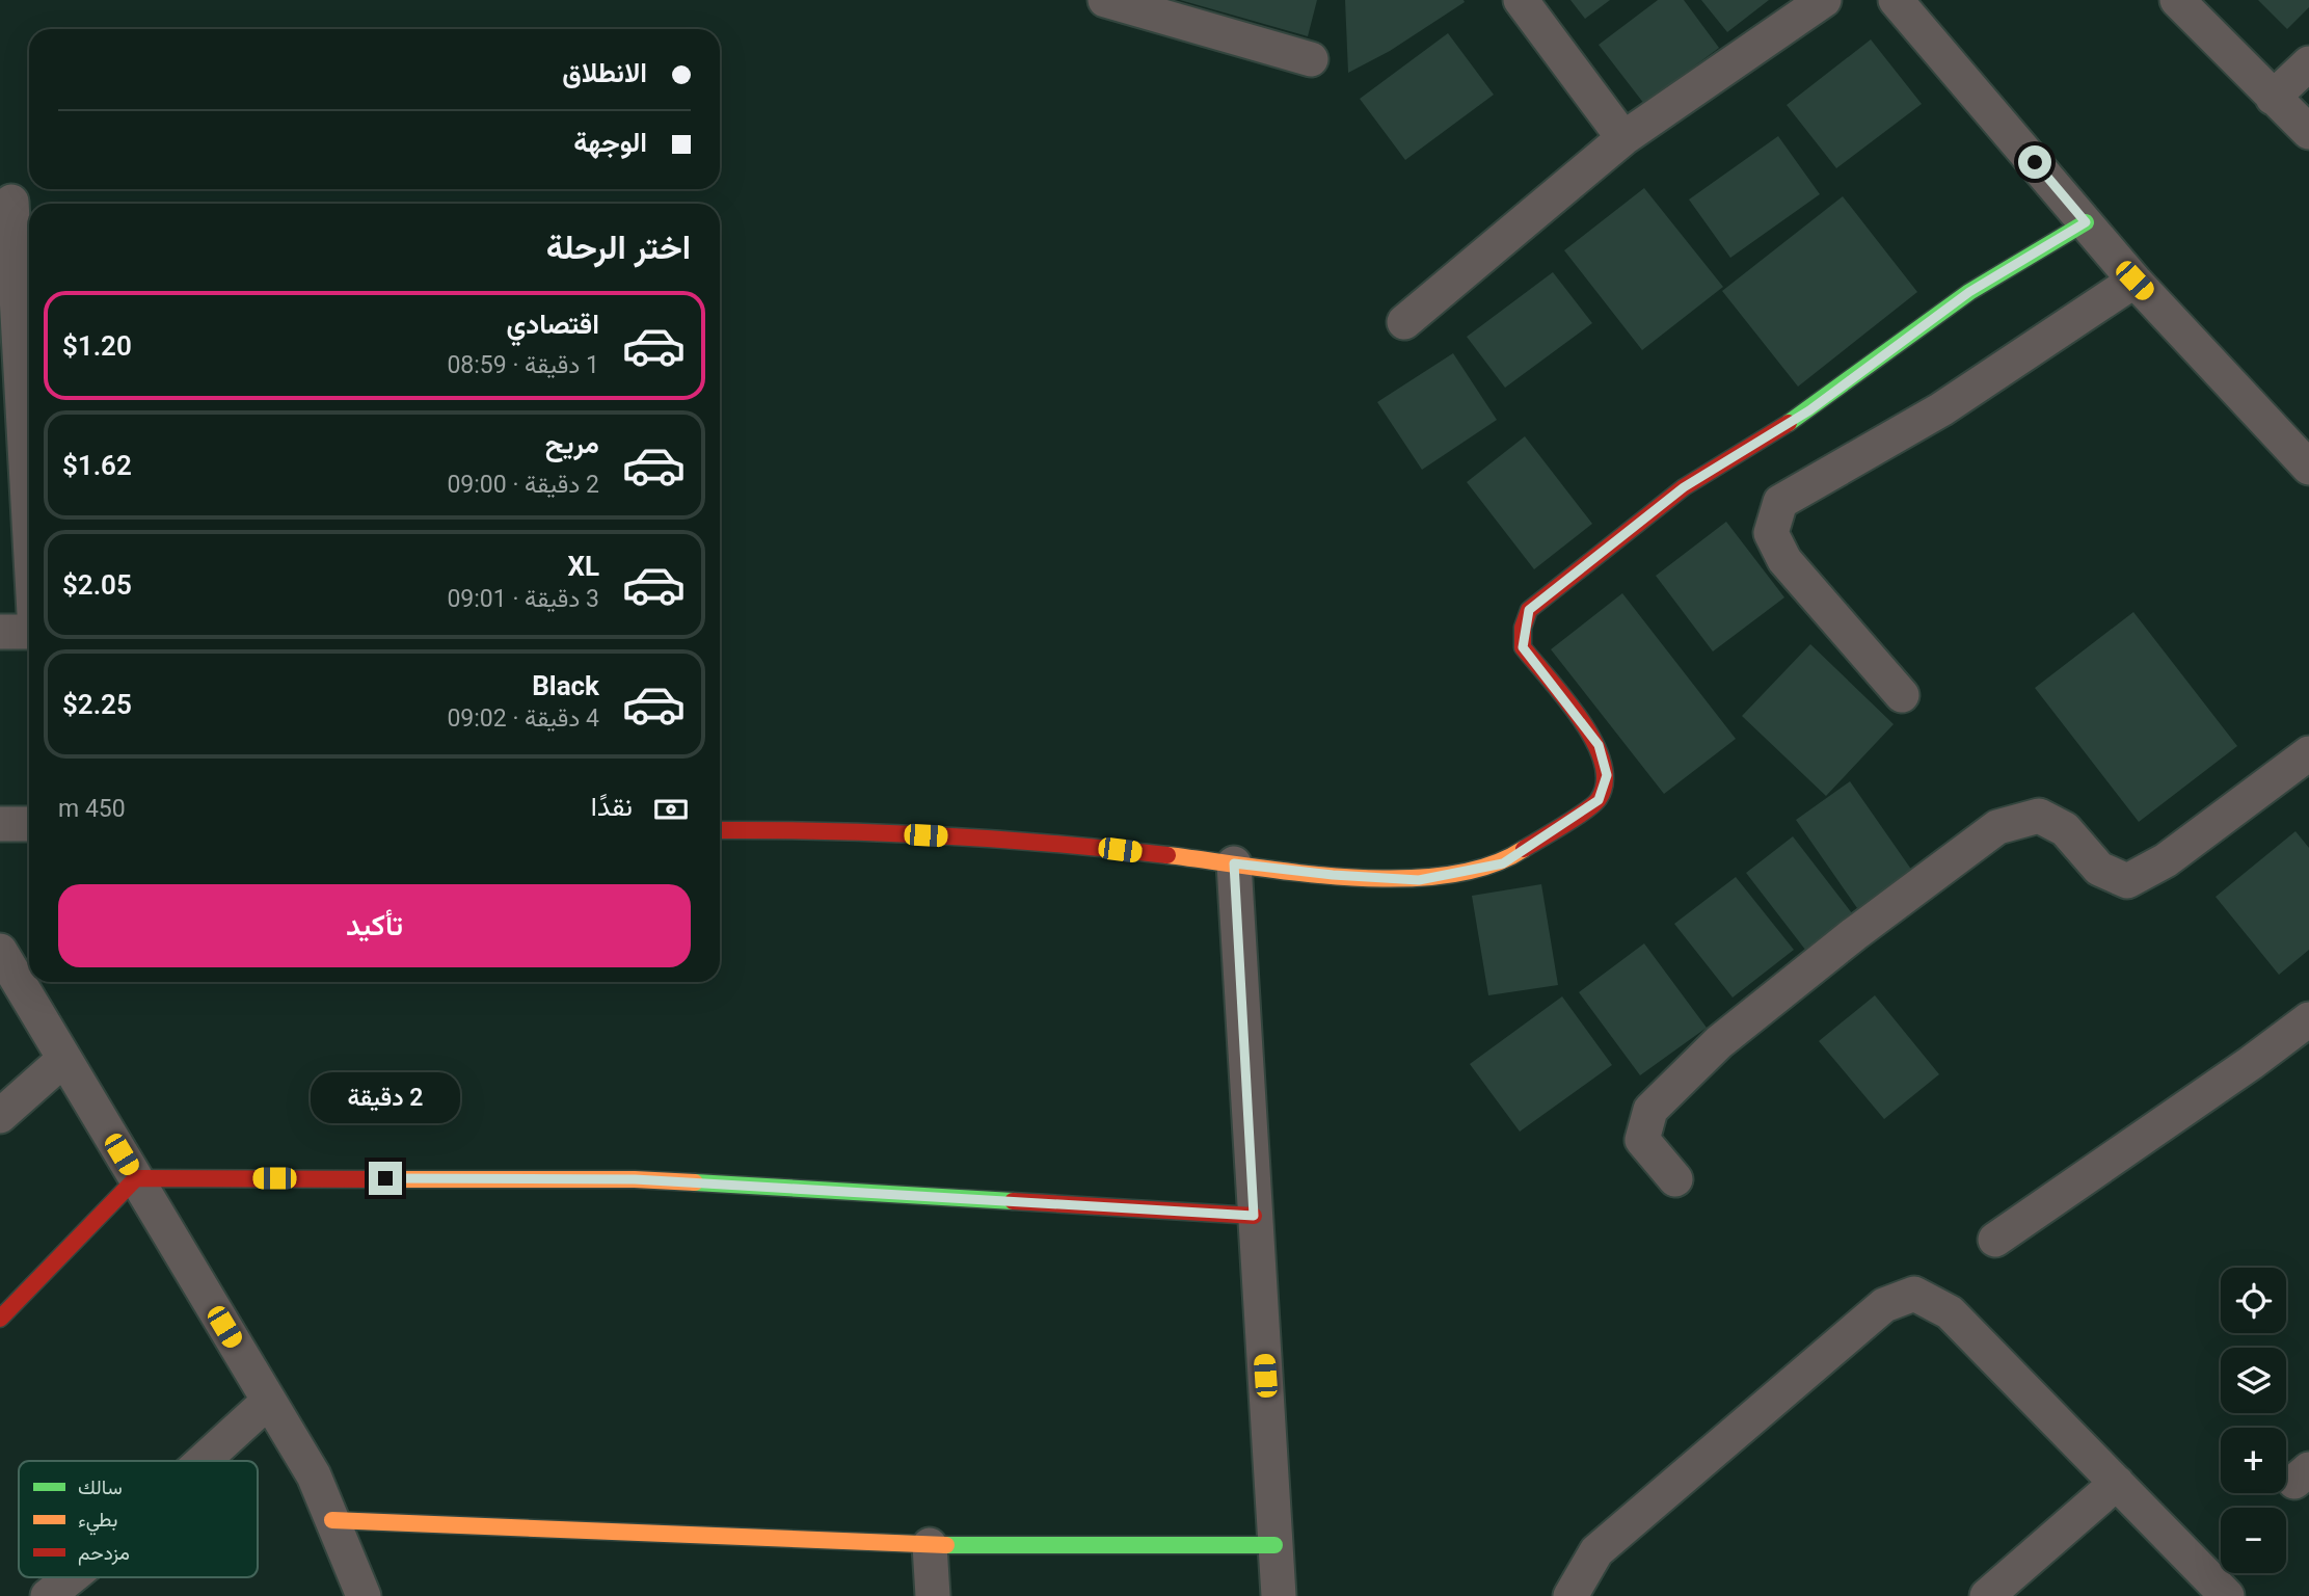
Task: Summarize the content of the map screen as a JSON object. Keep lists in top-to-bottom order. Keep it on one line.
{"legend":["سالك","بطيء","مزدحم"],"page":{"banner":["الانطلاق","الوجهة"],"heading":"اختر الرحلة","list":[{"name":"اقتصادي","note":"1 دقيقة · 08:59","value":"$1.20"},{"name":"مريح","note":"2 دقيقة · 09:00","value":"$1.62"},{"name":"XL","note":"3 دقيقة · 09:01","value":"$2.05"},{"name":"Black","note":"4 دقيقة · 09:02","value":"$2.25"}],"pay":["نقدًا","450 m"],"buttons":"تأكيد","bubble":"2 دقيقة","map_buttons":["+","−"]}}
